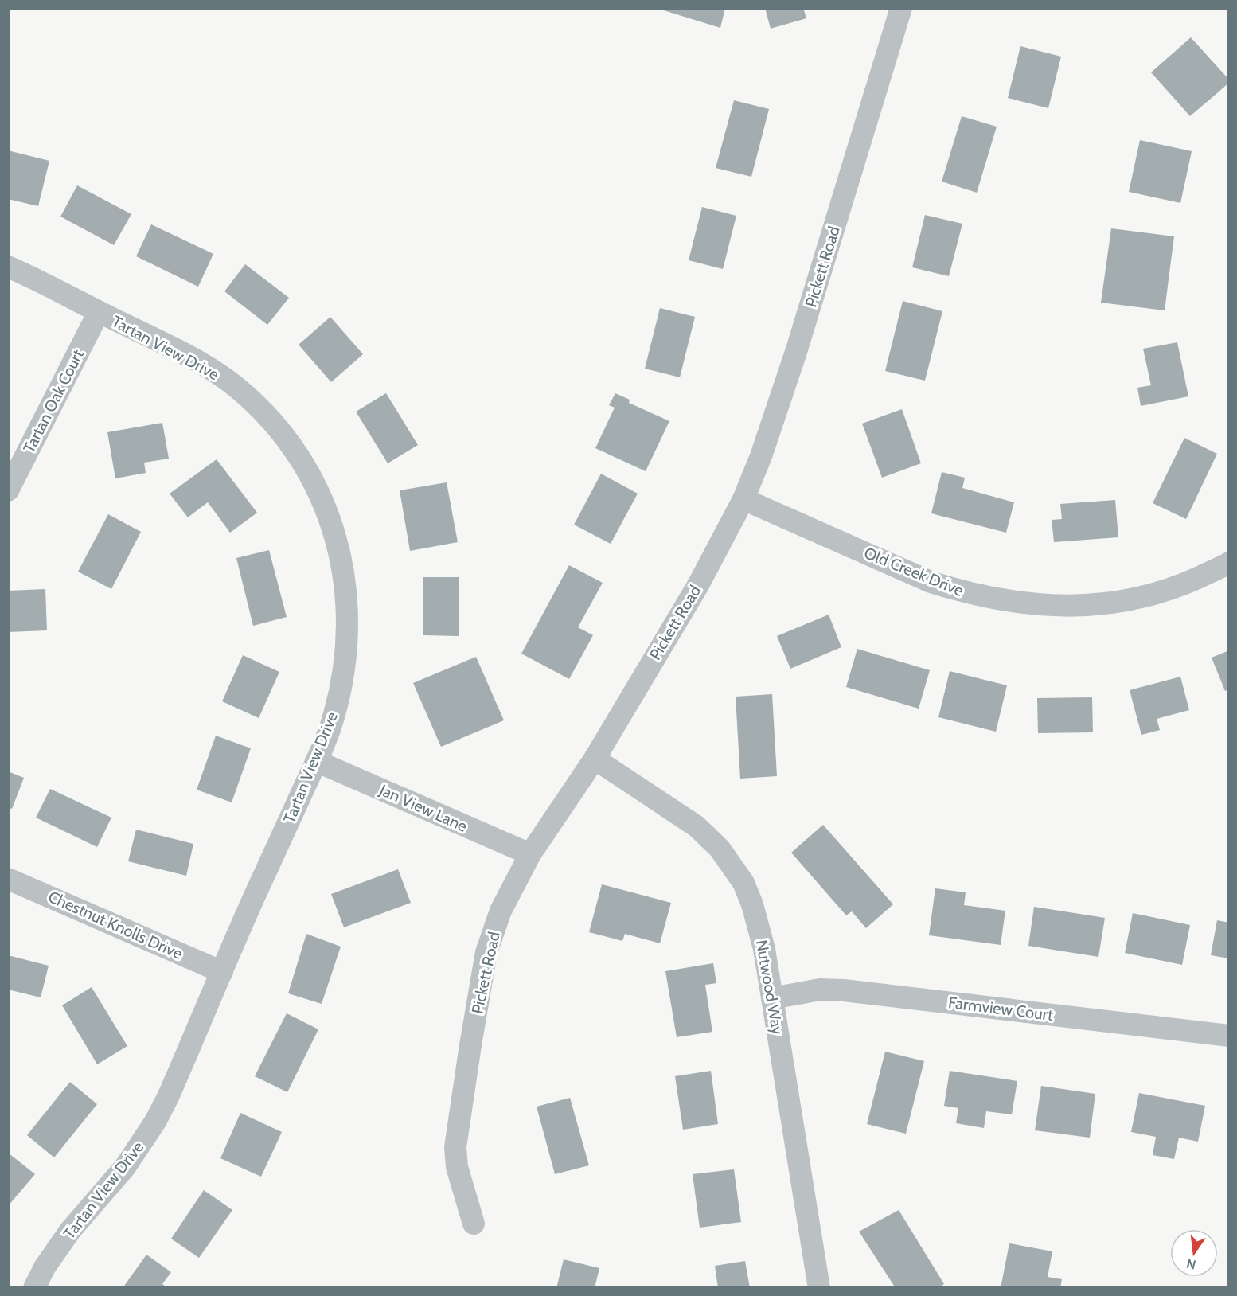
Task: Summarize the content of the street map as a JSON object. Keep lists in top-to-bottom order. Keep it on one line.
{"streets":{"street":["Pickett Road","Tartan View Drive","Tartan Oak Court","Old Creek Drive","Jan View Lane","Chestnut Knolls Drive","Nutwood Way","Farmview Court"]},"crossings":[["Pickett Road","Old Creek Drive"],["Pickett Road","Jan View Lane"],["Pickett Road","Nutwood Way"],["Tartan View Drive","Tartan Oak Court"],["Tartan View Drive","Jan View Lane"],["Tartan View Drive","Chestnut Knolls Drive"],["Nutwood Way","Farmview Court"]],"north":"bottom"}
